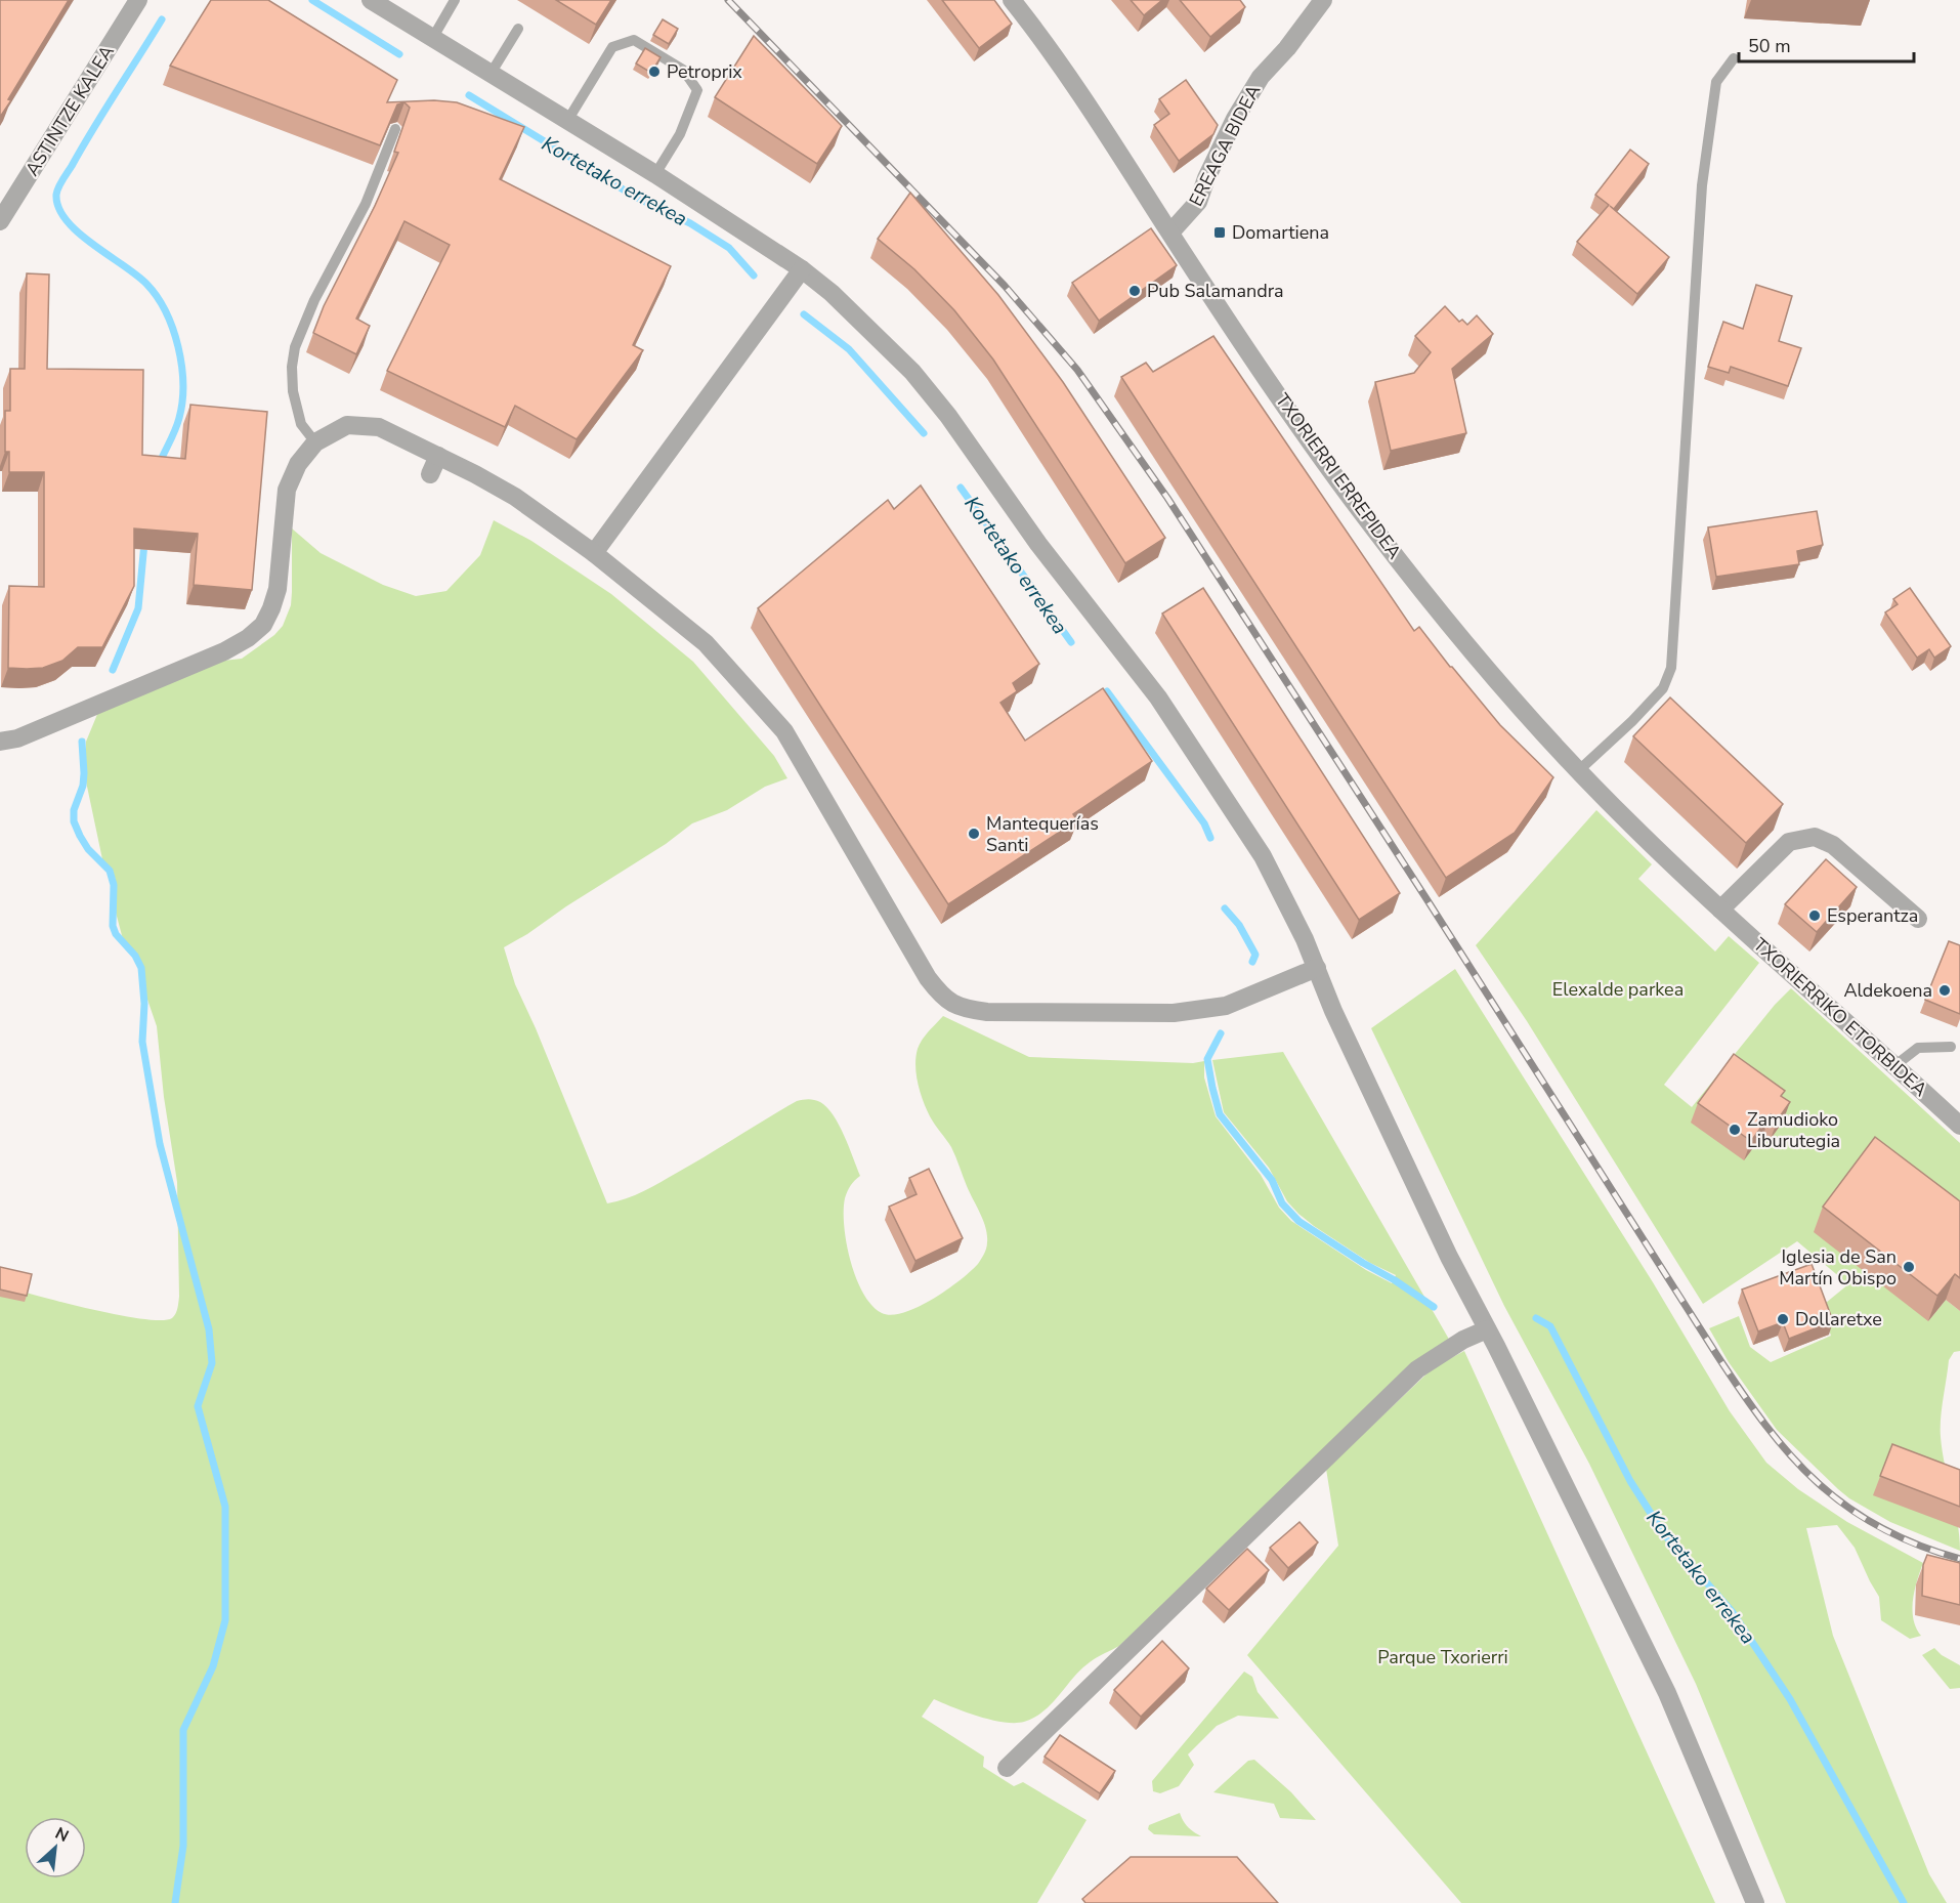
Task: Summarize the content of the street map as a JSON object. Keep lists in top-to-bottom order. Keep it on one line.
{"streets":{"street":["ASTINTZE KALEA","EREAGA BIDEA","TXORIERRI ERREPIDEA","TXORIERRIKO ETORBIDEA"]},"crossings":[["EREAGA BIDEA","TXORIERRI ERREPIDEA"],["TXORIERRI ERREPIDEA","TXORIERRIKO ETORBIDEA"]],"water":["Kortetako errekea"],"parks":["Elexalde parkea","Parque Txorierri"],"places":{"other":["Petroprix","Pub Salamandra","Mantequerías Santi","Esperantza","Aldekoena","Zamudioko Liburutegia","Iglesia de San Martín Obispo","Dollaretxe"],"transit":["Domartiena"]},"scale_bar":"50 m","north":"top right"}
